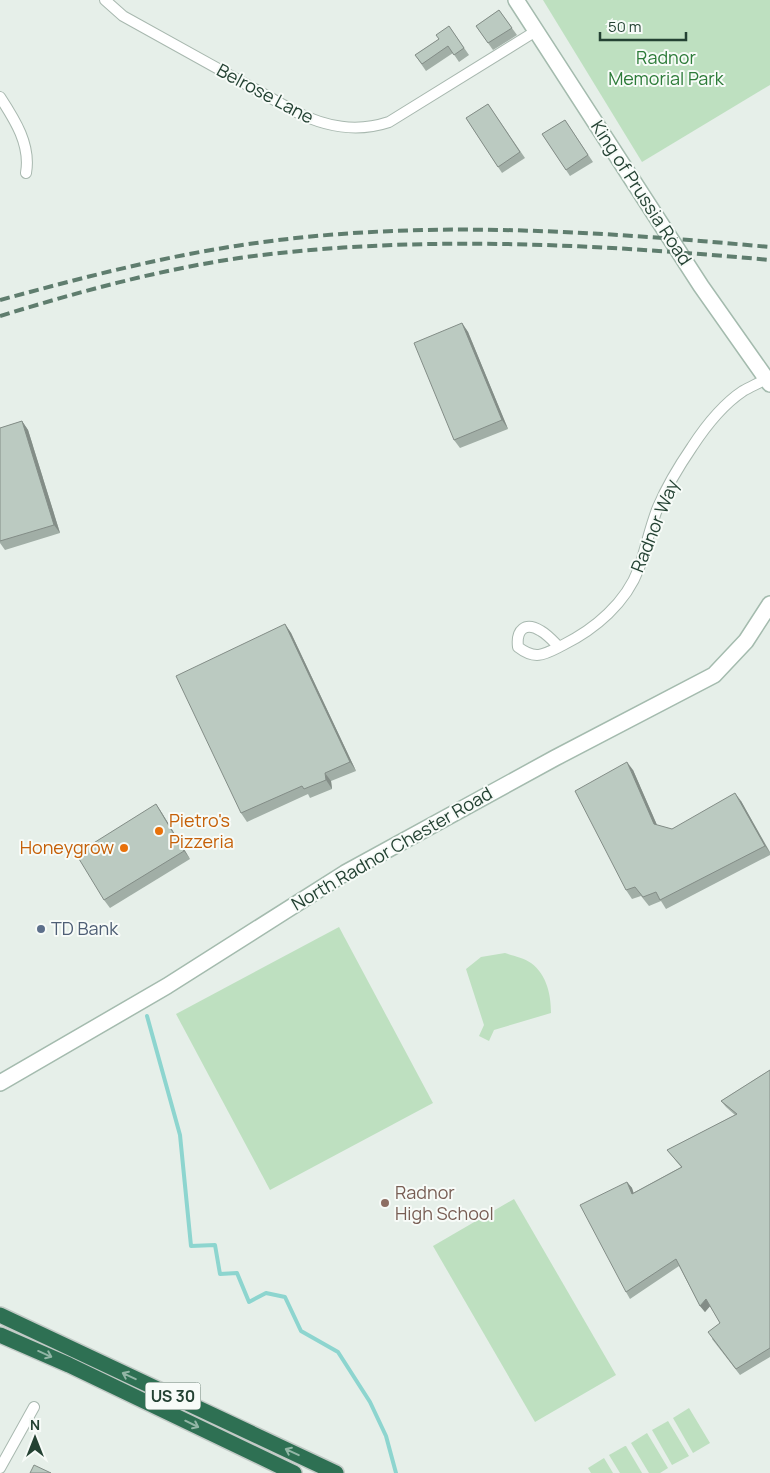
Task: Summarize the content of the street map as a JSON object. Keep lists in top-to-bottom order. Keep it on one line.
{"streets":{"highway":["US 30"],"main road":["King of Prussia Road","North Radnor Chester Road"],"street":["Belrose Lane","Radnor Way"]},"crossings":[["Belrose Lane","King of Prussia Road"],["King of Prussia Road","Radnor Way"]],"parks":["Radnor Memorial Park"],"places":["Pietro's Pizzeria","Honeygrow","TD Bank","Radnor High School"],"scale_bar":"50 m","north":"top"}
